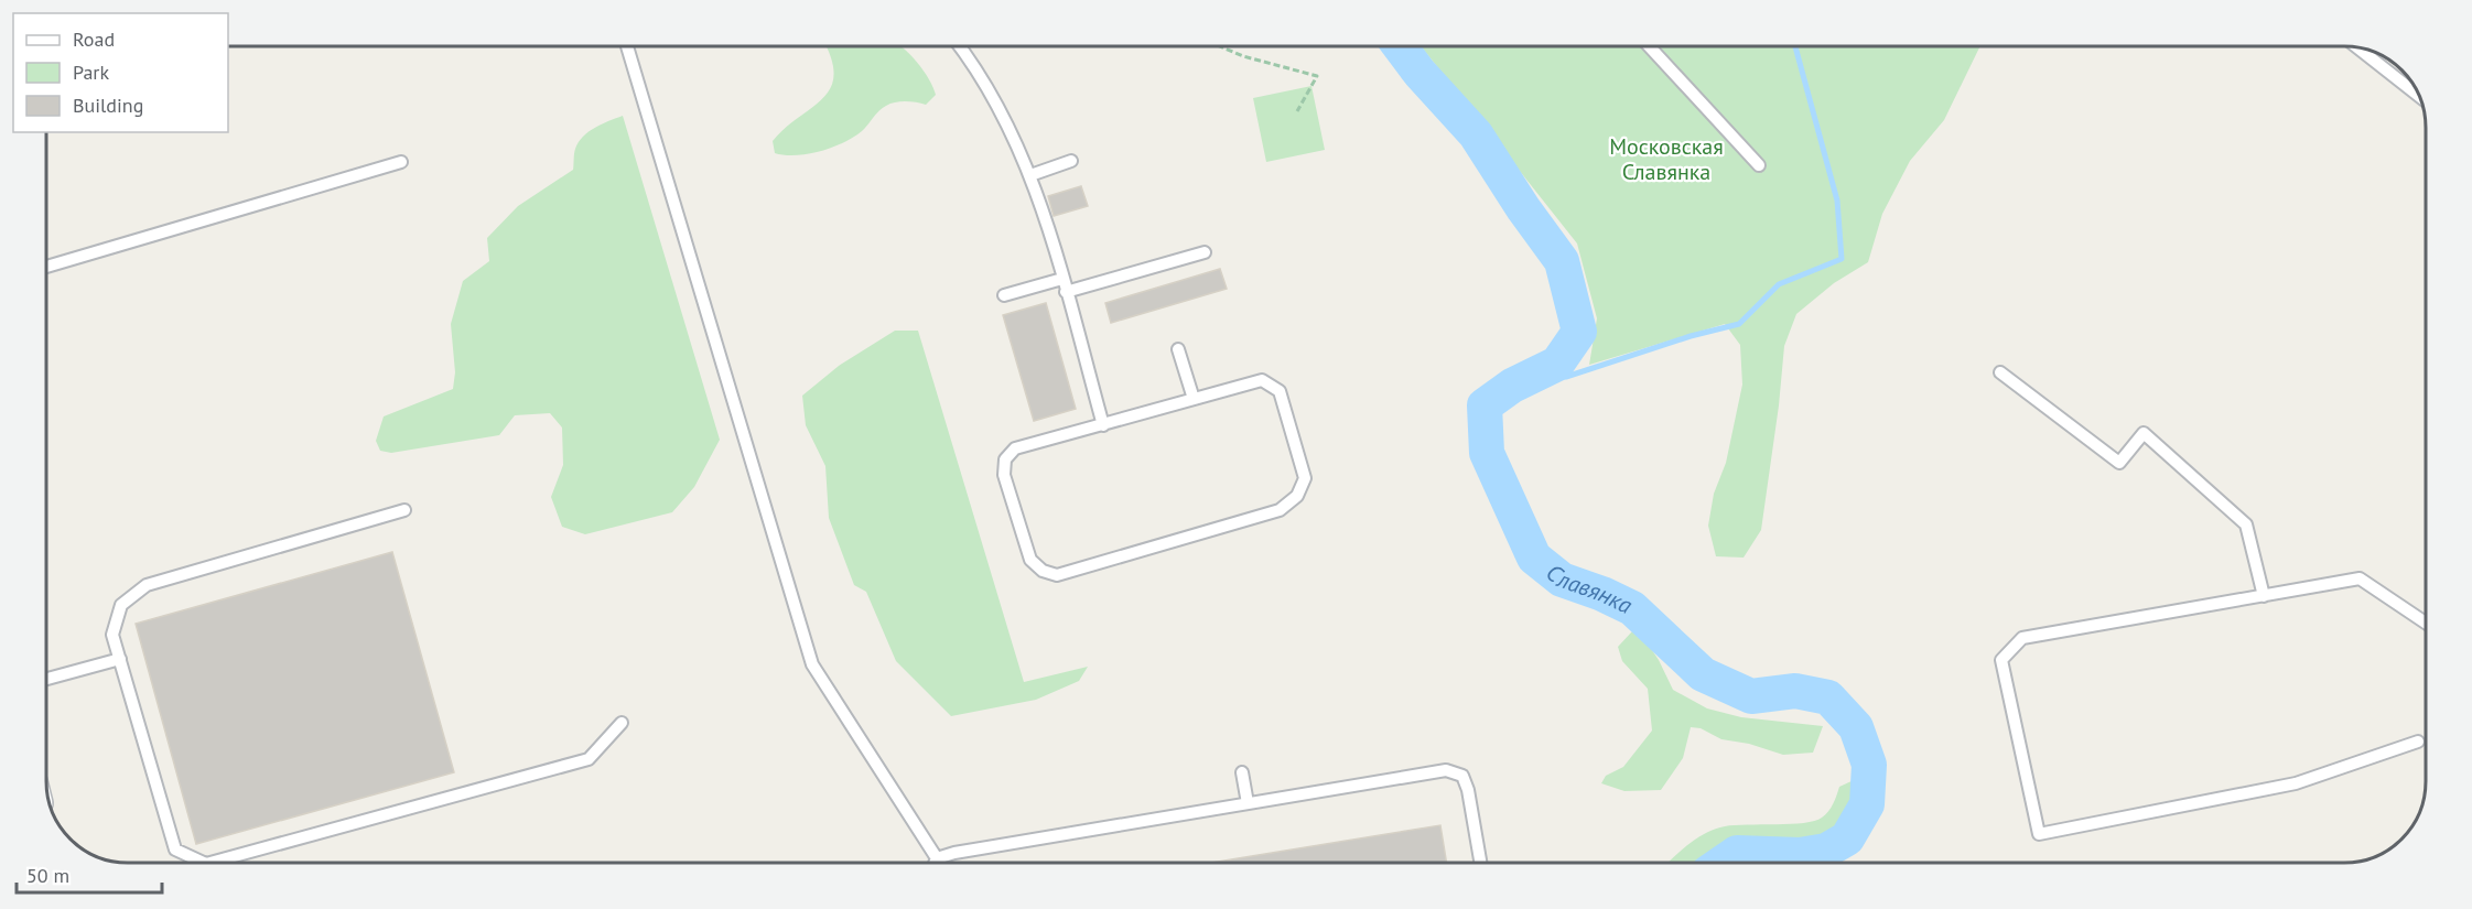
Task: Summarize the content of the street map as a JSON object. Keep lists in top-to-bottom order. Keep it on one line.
{"water":["Славянка"],"parks":["Московская Славянка"],"legend":["Road","Park","Building"],"scale_bar":"50 m"}
